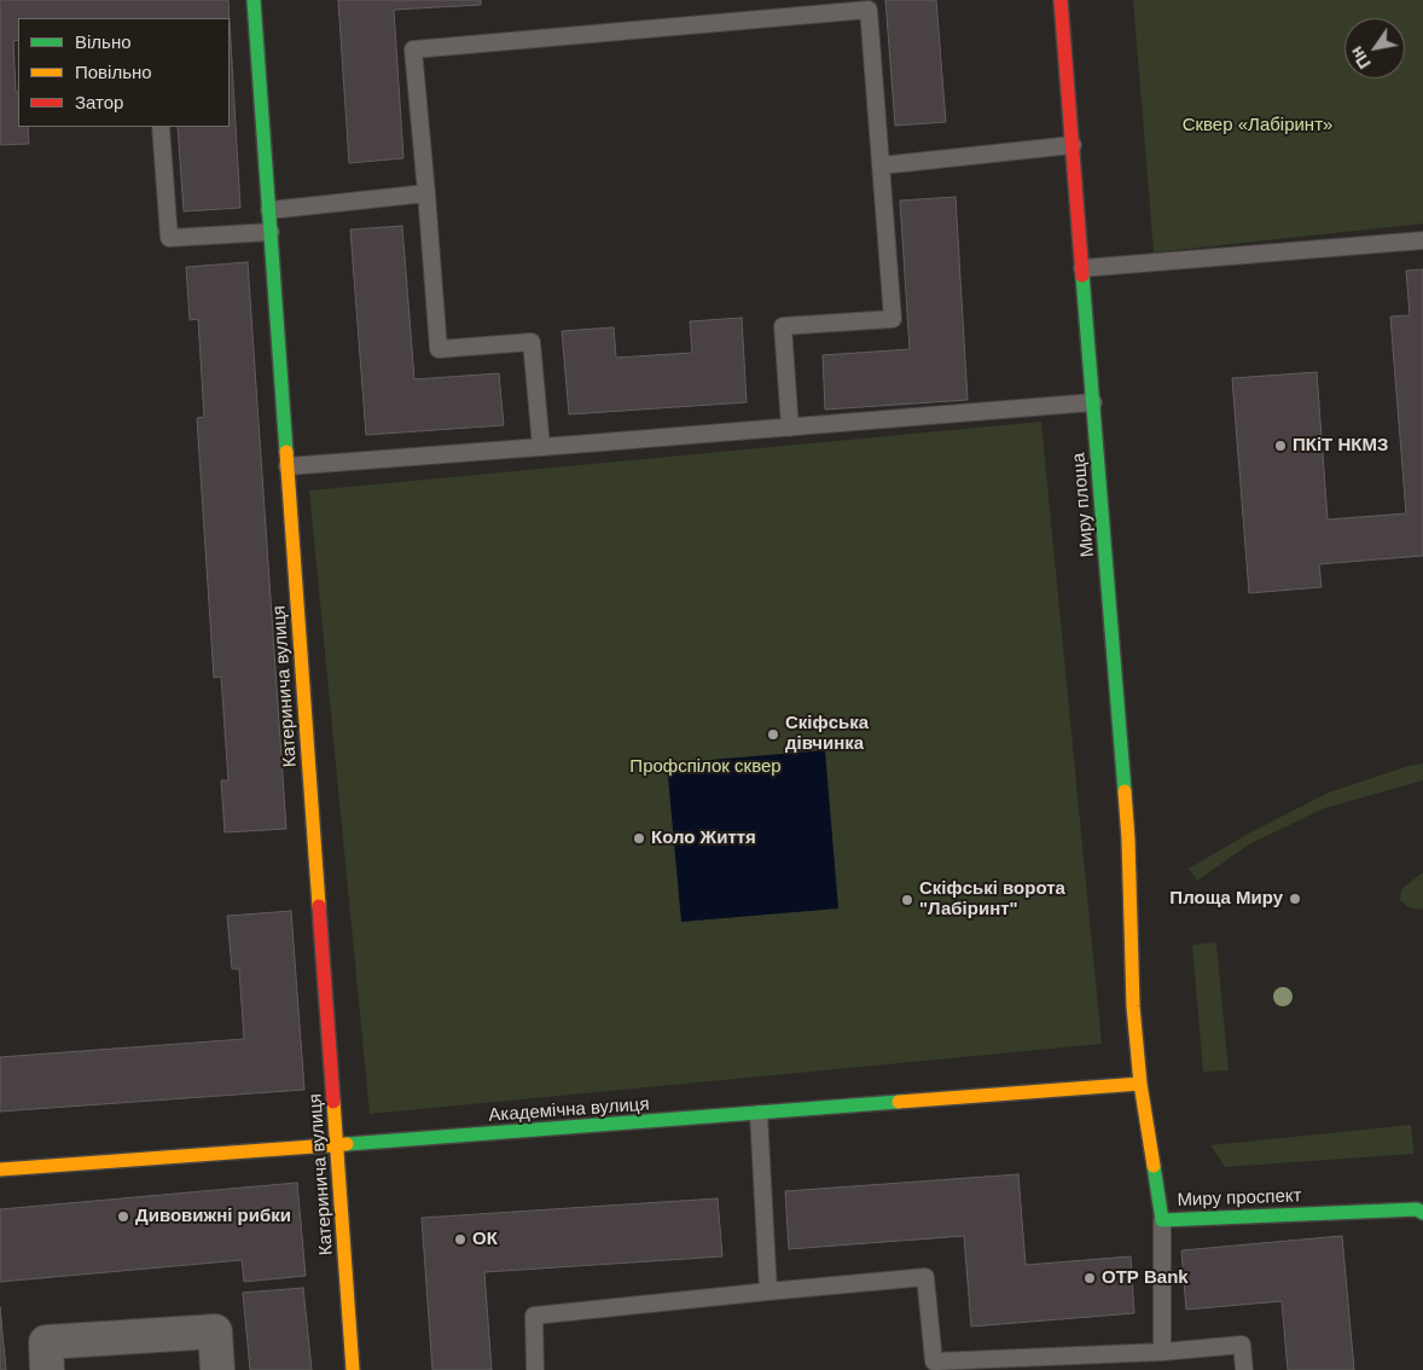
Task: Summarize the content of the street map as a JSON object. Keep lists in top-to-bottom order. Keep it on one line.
{"streets":{"street":["Миру площа","Катеринича вулиця","Академічна вулиця","Миру проспект"]},"crossings":[["Миру площа","Миру проспект"],["Катеринича вулиця","Академічна вулиця"],["Академічна вулиця","Миру проспект"]],"parks":["Сквер «Лабіринт»","Профспілок сквер"],"places":["ПКіТ НКМЗ","Скіфська дівчинка","Коло Життя","Площа Миру","Скіфські ворота \"Лабіринт\"","Дивовижні рибки","ОК","OTP Bank"],"legend":["Вільно","Повільно","Затор"],"north":"bottom left"}
